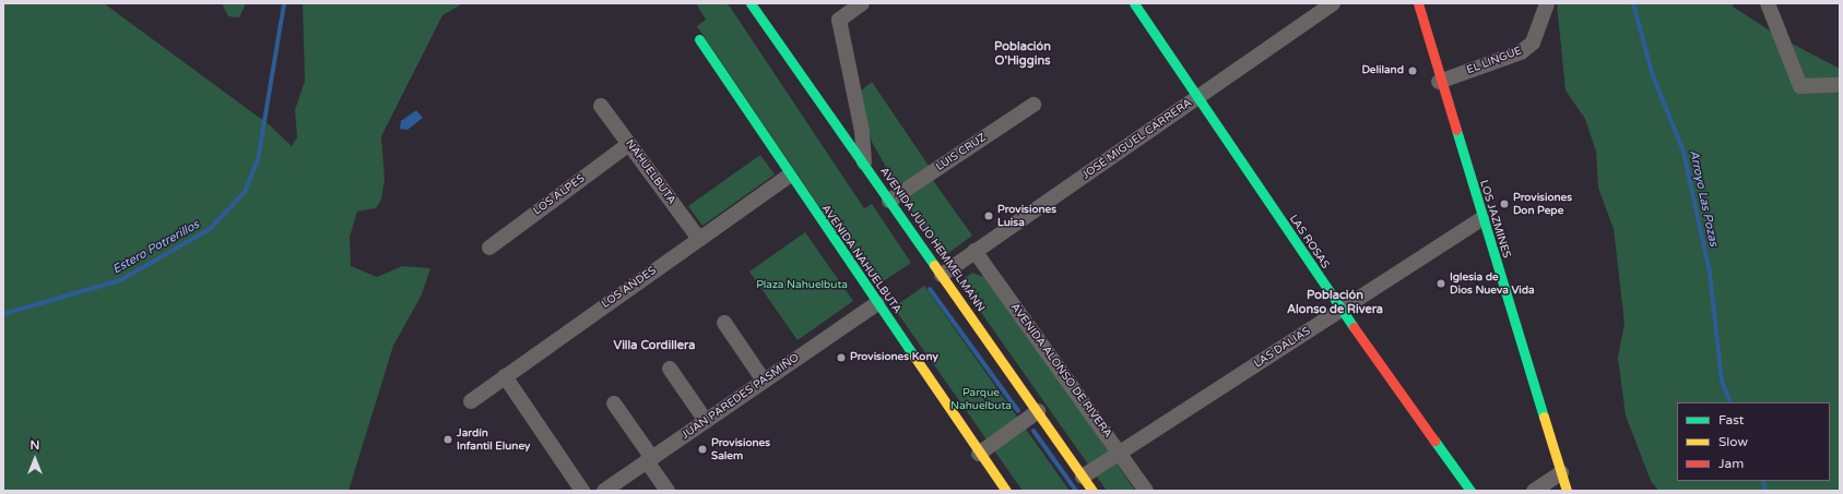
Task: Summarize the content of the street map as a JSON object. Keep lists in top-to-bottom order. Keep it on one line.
{"streets":{"main road":["LOS JAZMINES","AVENIDA JULIO HEMMELMANN","LAS ROSAS","AVENIDA NAHUELBUTA"],"street":["EL LINGUE","JOSÉ MIGUEL CARRERA","LUIS CRUZ","NAHUELBUTA","LOS ALPES","LOS ANDES","LAS DALIAS","AVENIDA ALONSO DE RIVERA","JUAN PAREDES PASMIÑO"]},"crossings":[["EL LINGUE","LOS JAZMINES"],["JOSÉ MIGUEL CARRERA","AVENIDA JULIO HEMMELMANN"],["JOSÉ MIGUEL CARRERA","LAS ROSAS"],["JOSÉ MIGUEL CARRERA","AVENIDA ALONSO DE RIVERA"],["LUIS CRUZ","AVENIDA JULIO HEMMELMANN"],["NAHUELBUTA","LOS ALPES"],["NAHUELBUTA","LOS ANDES"],["LOS JAZMINES","LAS DALIAS"],["AVENIDA JULIO HEMMELMANN","LAS DALIAS"],["LAS ROSAS","LAS DALIAS"],["AVENIDA NAHUELBUTA","LOS ANDES"],["AVENIDA NAHUELBUTA","JUAN PAREDES PASMIÑO"],["LAS DALIAS","AVENIDA ALONSO DE RIVERA"]],"districts":["Población O'Higgins","Población Alonso de Rivera","Villa Cordillera"],"water":["Arroyo Las Pozas","Estero Potrerillos"],"parks":["Plaza Nahuelbuta","Parque Nahuelbuta"],"places":["Deliland","Provisiones Don Pepe","Provisiones Luisa","Iglesia de Dios Nueva Vida","Provisiones Kony","Jardín Infantil Eluney","Provisiones Salem"],"legend":["Fast","Slow","Jam"],"north":"top"}
